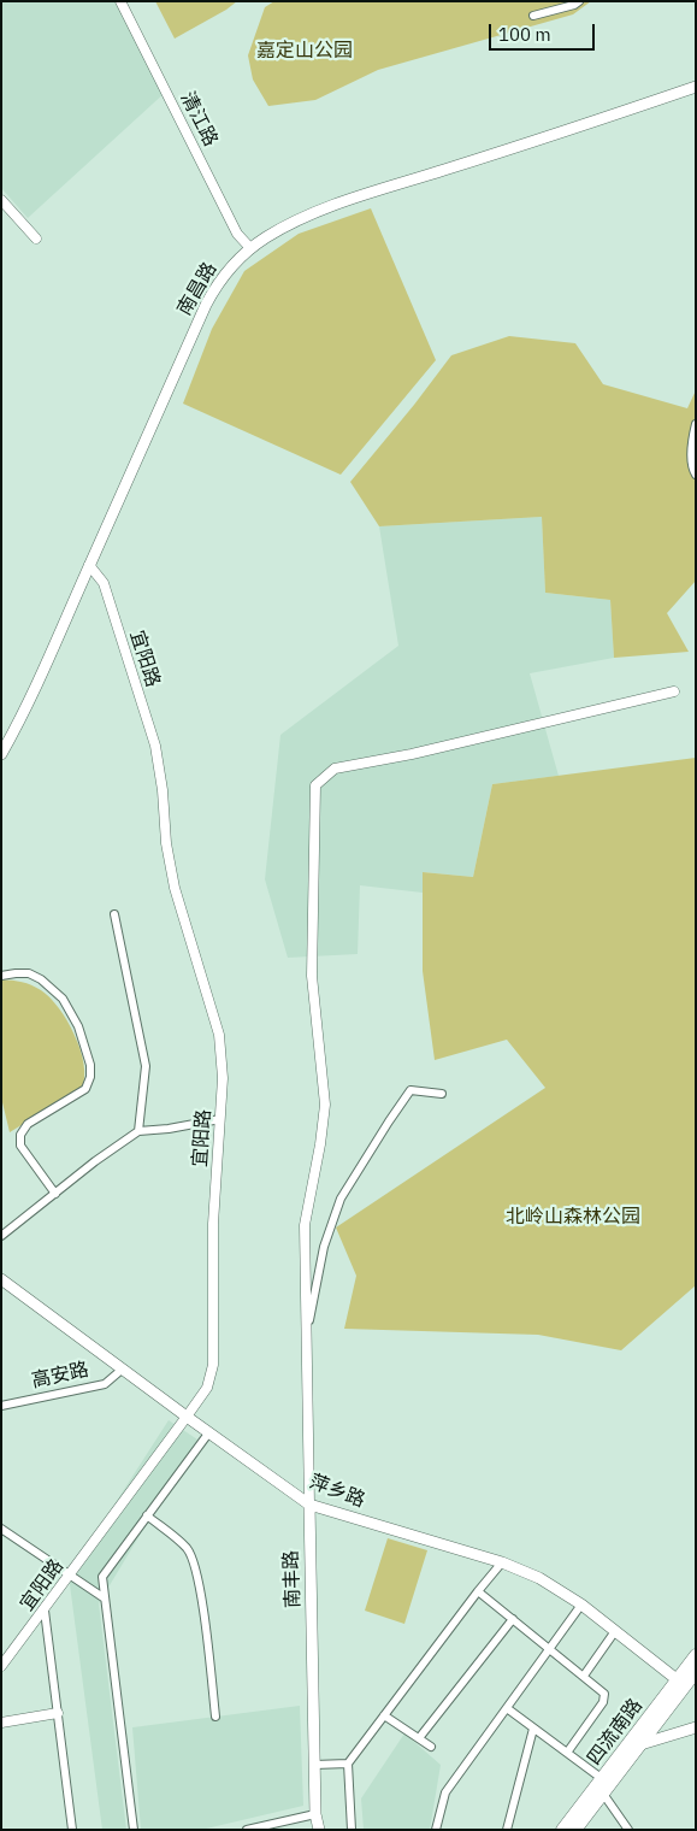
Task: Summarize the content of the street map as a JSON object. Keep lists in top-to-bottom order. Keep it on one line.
{"streets":{"main road":["南昌路","萍乡路","南丰路","四流南路"],"street":["清江路","宜阳路","高安路"]},"crossings":[["清江路","南昌路"],["南昌路","宜阳路"],["宜阳路","萍乡路"],["高安路","萍乡路"],["萍乡路","南丰路"],["萍乡路","四流南路"]],"parks":["嘉定山公园","北岭山森林公园"],"scale_bar":"100 m"}
